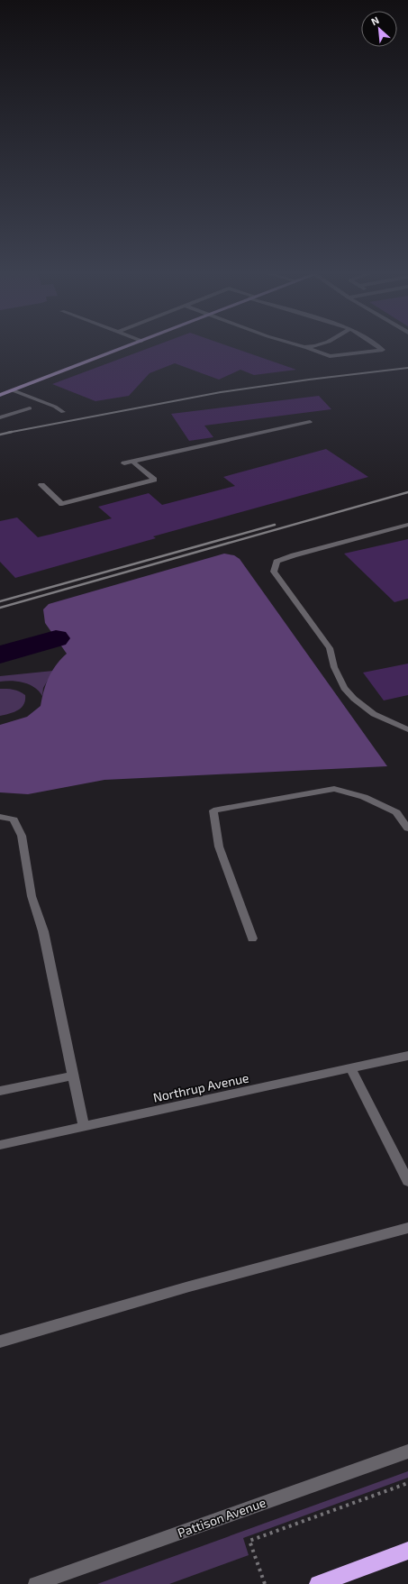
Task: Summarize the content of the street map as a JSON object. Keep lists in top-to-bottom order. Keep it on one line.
{"streets":{"street":["Northrup Avenue","Pattison Avenue"]},"north":"top left"}
